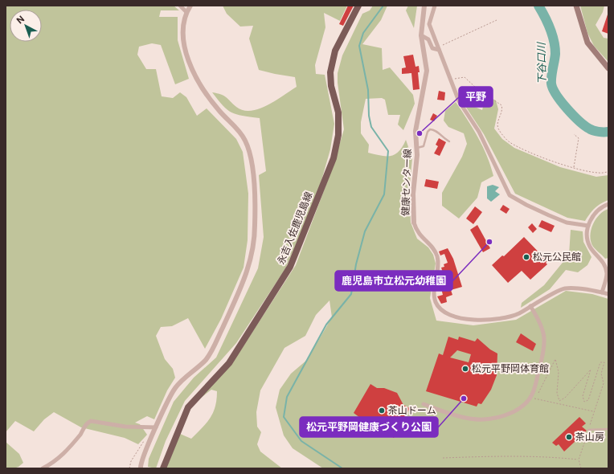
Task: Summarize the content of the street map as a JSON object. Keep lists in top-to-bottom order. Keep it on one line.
{"streets":{"main road":["永吉入佐鹿児島線"],"street":["健康センター線"]},"water":["下谷口川"],"places":["平野","鹿児島市立松元幼稚園","松元公民館","松元平野岡体育館","松元平野岡健康づくり公園","茶山ドーム","茶山房"],"north":"top left"}
